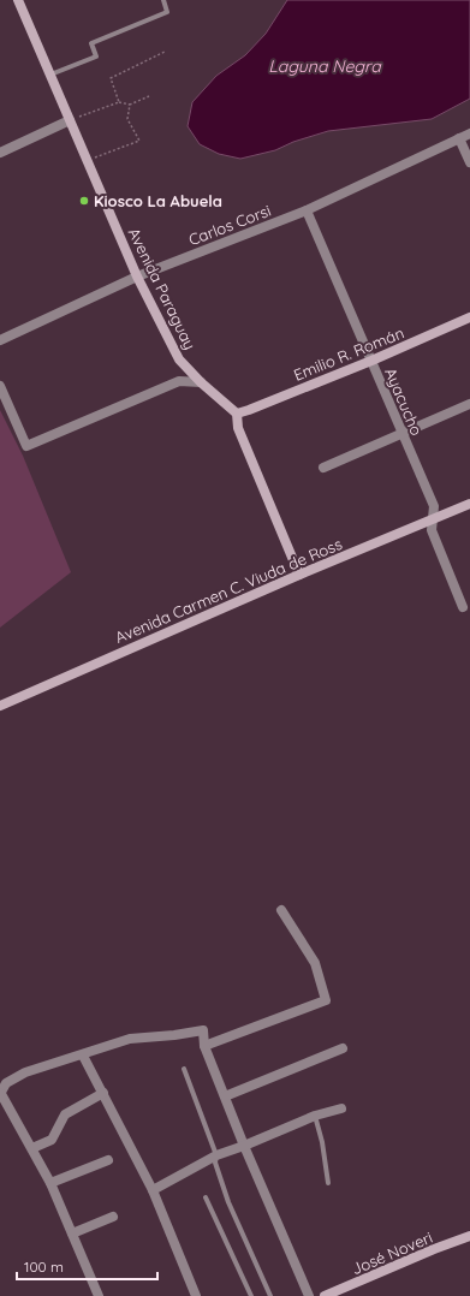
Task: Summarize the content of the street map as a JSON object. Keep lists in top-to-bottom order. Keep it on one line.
{"streets":{"street":["Carlos Corsi","Avenida Paraguay","Emilio R. Román","Ayacucho","Avenida Carmen C. Viuda de Ross","José Noveri"]},"crossings":[["Carlos Corsi","Avenida Paraguay"],["Carlos Corsi","Ayacucho"],["Avenida Paraguay","Emilio R. Román"],["Emilio R. Román","Ayacucho"],["Ayacucho","Avenida Carmen C. Viuda de Ross"]],"water":["Laguna Negra"],"places":["Kiosco La Abuela"],"scale_bar":"100 m"}
